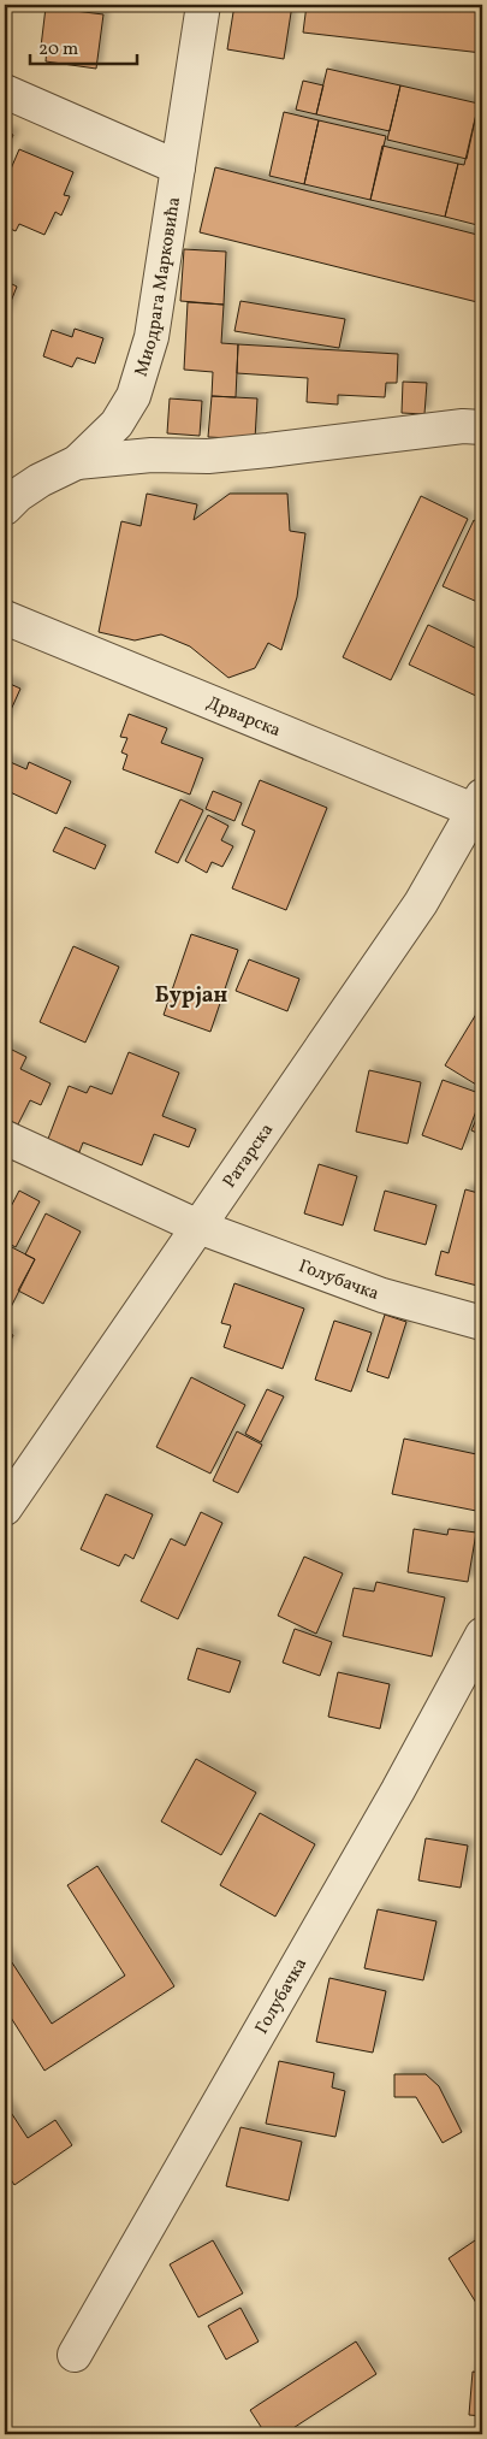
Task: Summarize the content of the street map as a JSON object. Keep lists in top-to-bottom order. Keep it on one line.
{"streets":{"street":["Миодрага Марковића","Дрварска","Ратарска","Голубачка"]},"crossings":[["Дрварска","Ратарска"],["Ратарска","Голубачка"]],"districts":["Бурјан"],"scale_bar":"20 m"}
